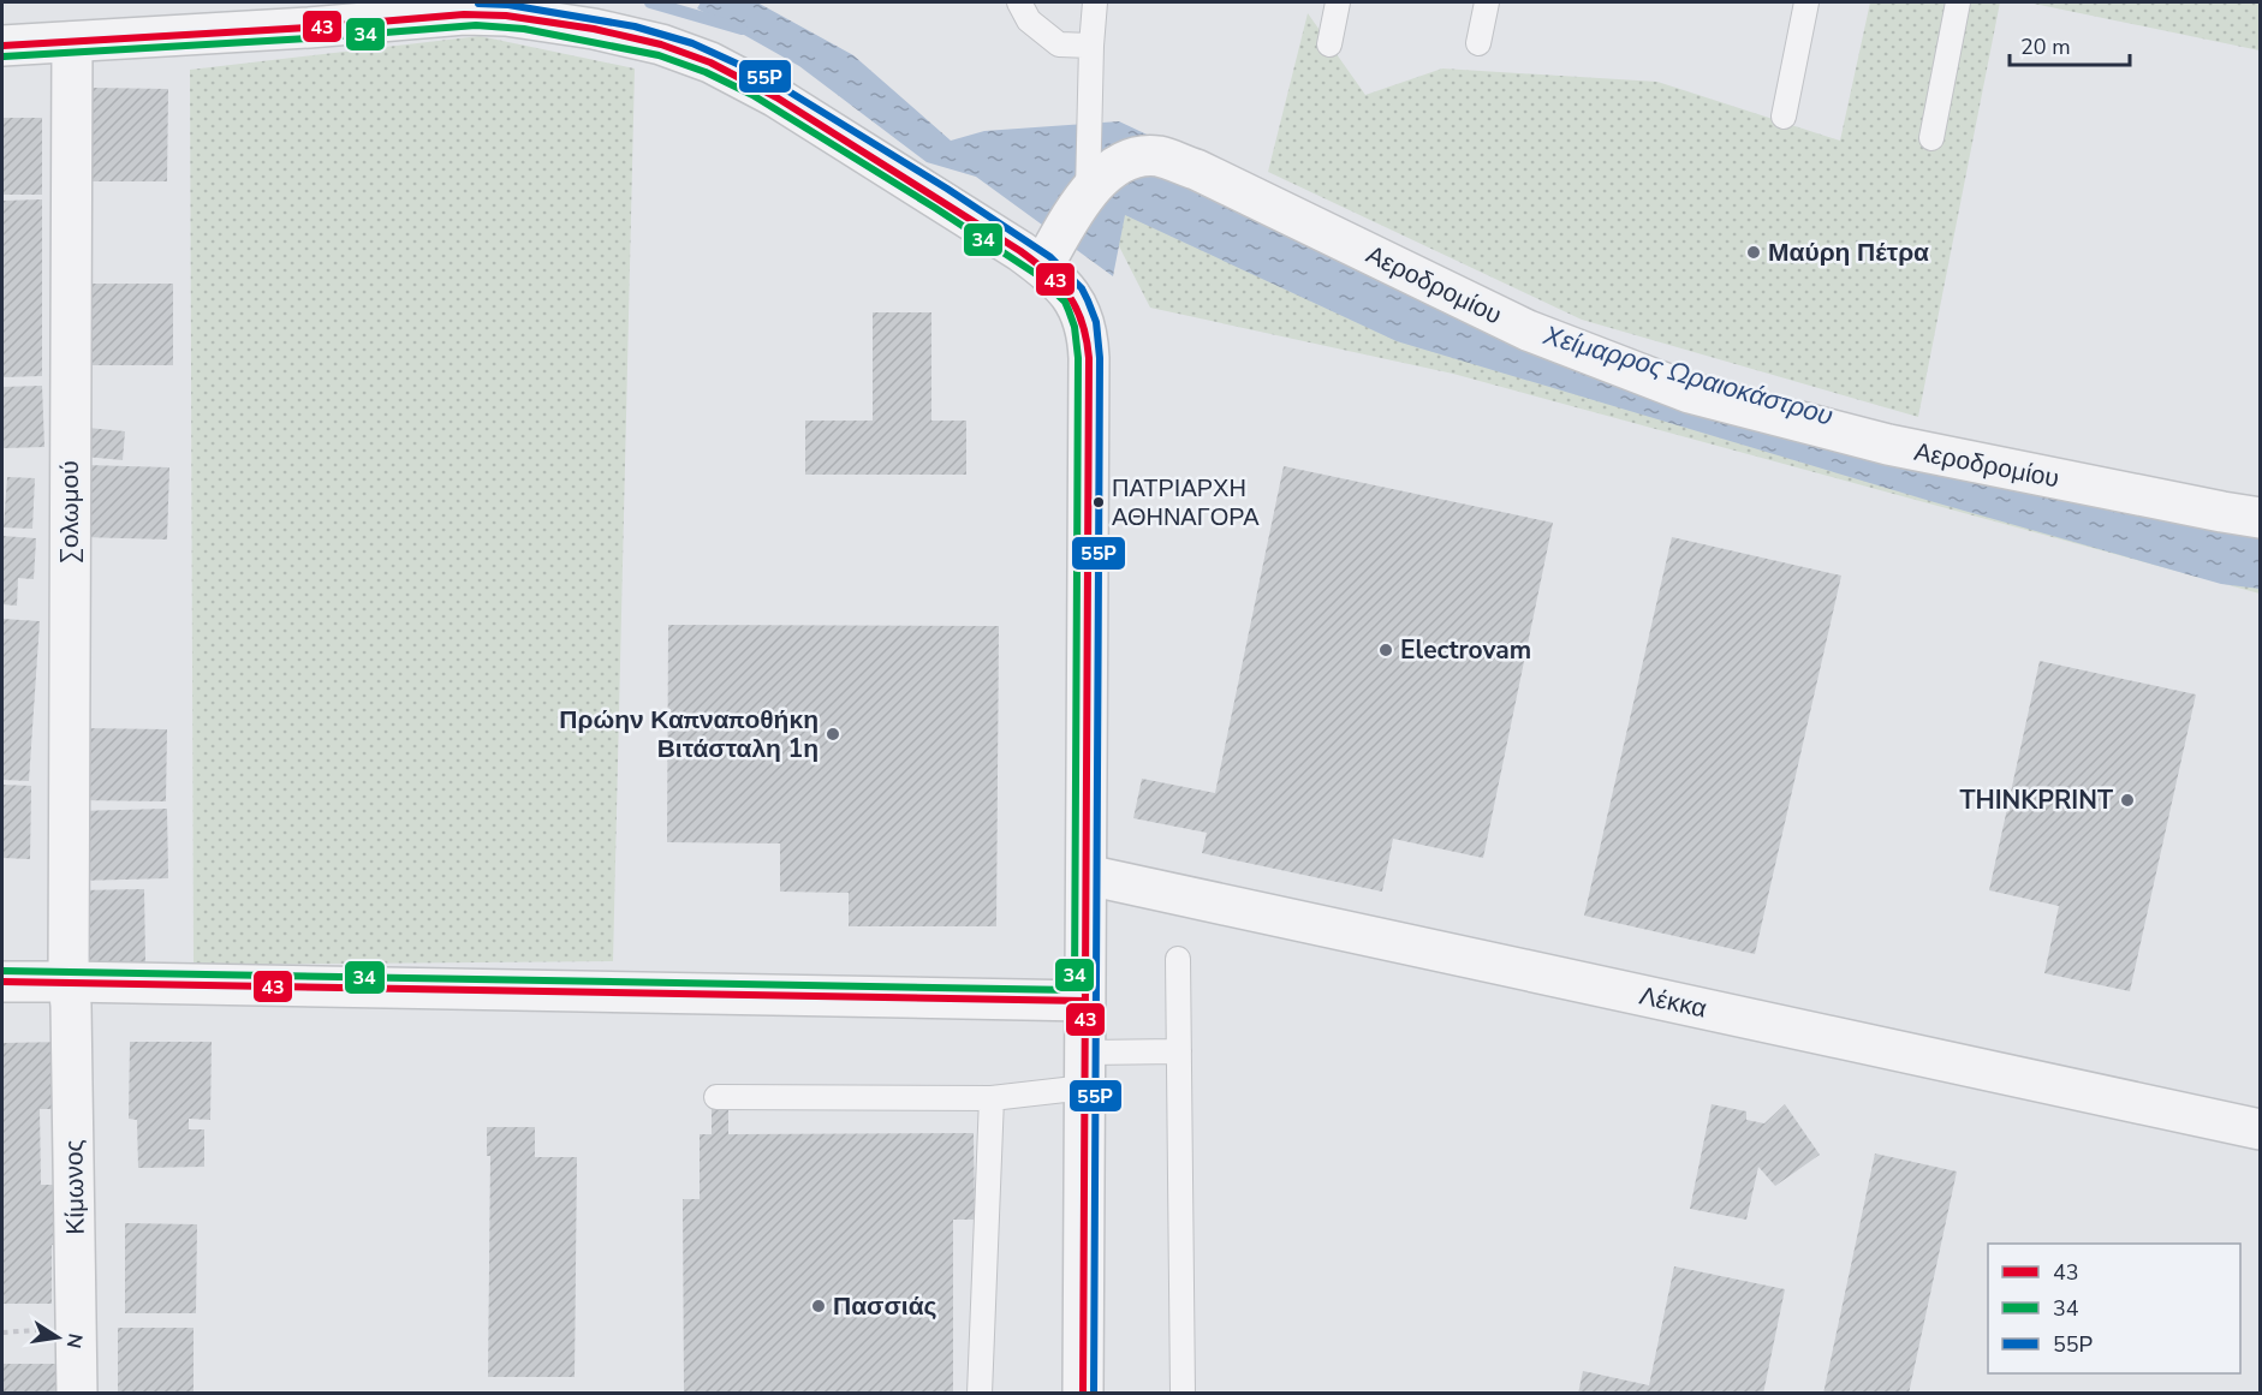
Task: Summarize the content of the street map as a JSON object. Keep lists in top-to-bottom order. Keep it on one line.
{"streets":{"street":["Αεροδρομίου","Σολωμού","Λέκκα","Κίμωνος"]},"crossings":[["Σολωμού","Κίμωνος"]],"water":["Χείμαρρος Ωραιοκάστρου"],"places":["Μαύρη Πέτρα","ΠΑΤΡΙΑΡΧΗ ΑΘΗΝΑΓΟΡΑ","Electrovam","Πρώην Καπναποθήκη Βιτάσταλη 1η","THINKPRINT","Πασσιάς"],"lines":["transit line 55Ρ","transit line 43","transit line 34"],"legend":["43","34","55Ρ"],"scale_bar":"20 m","north":"right"}
